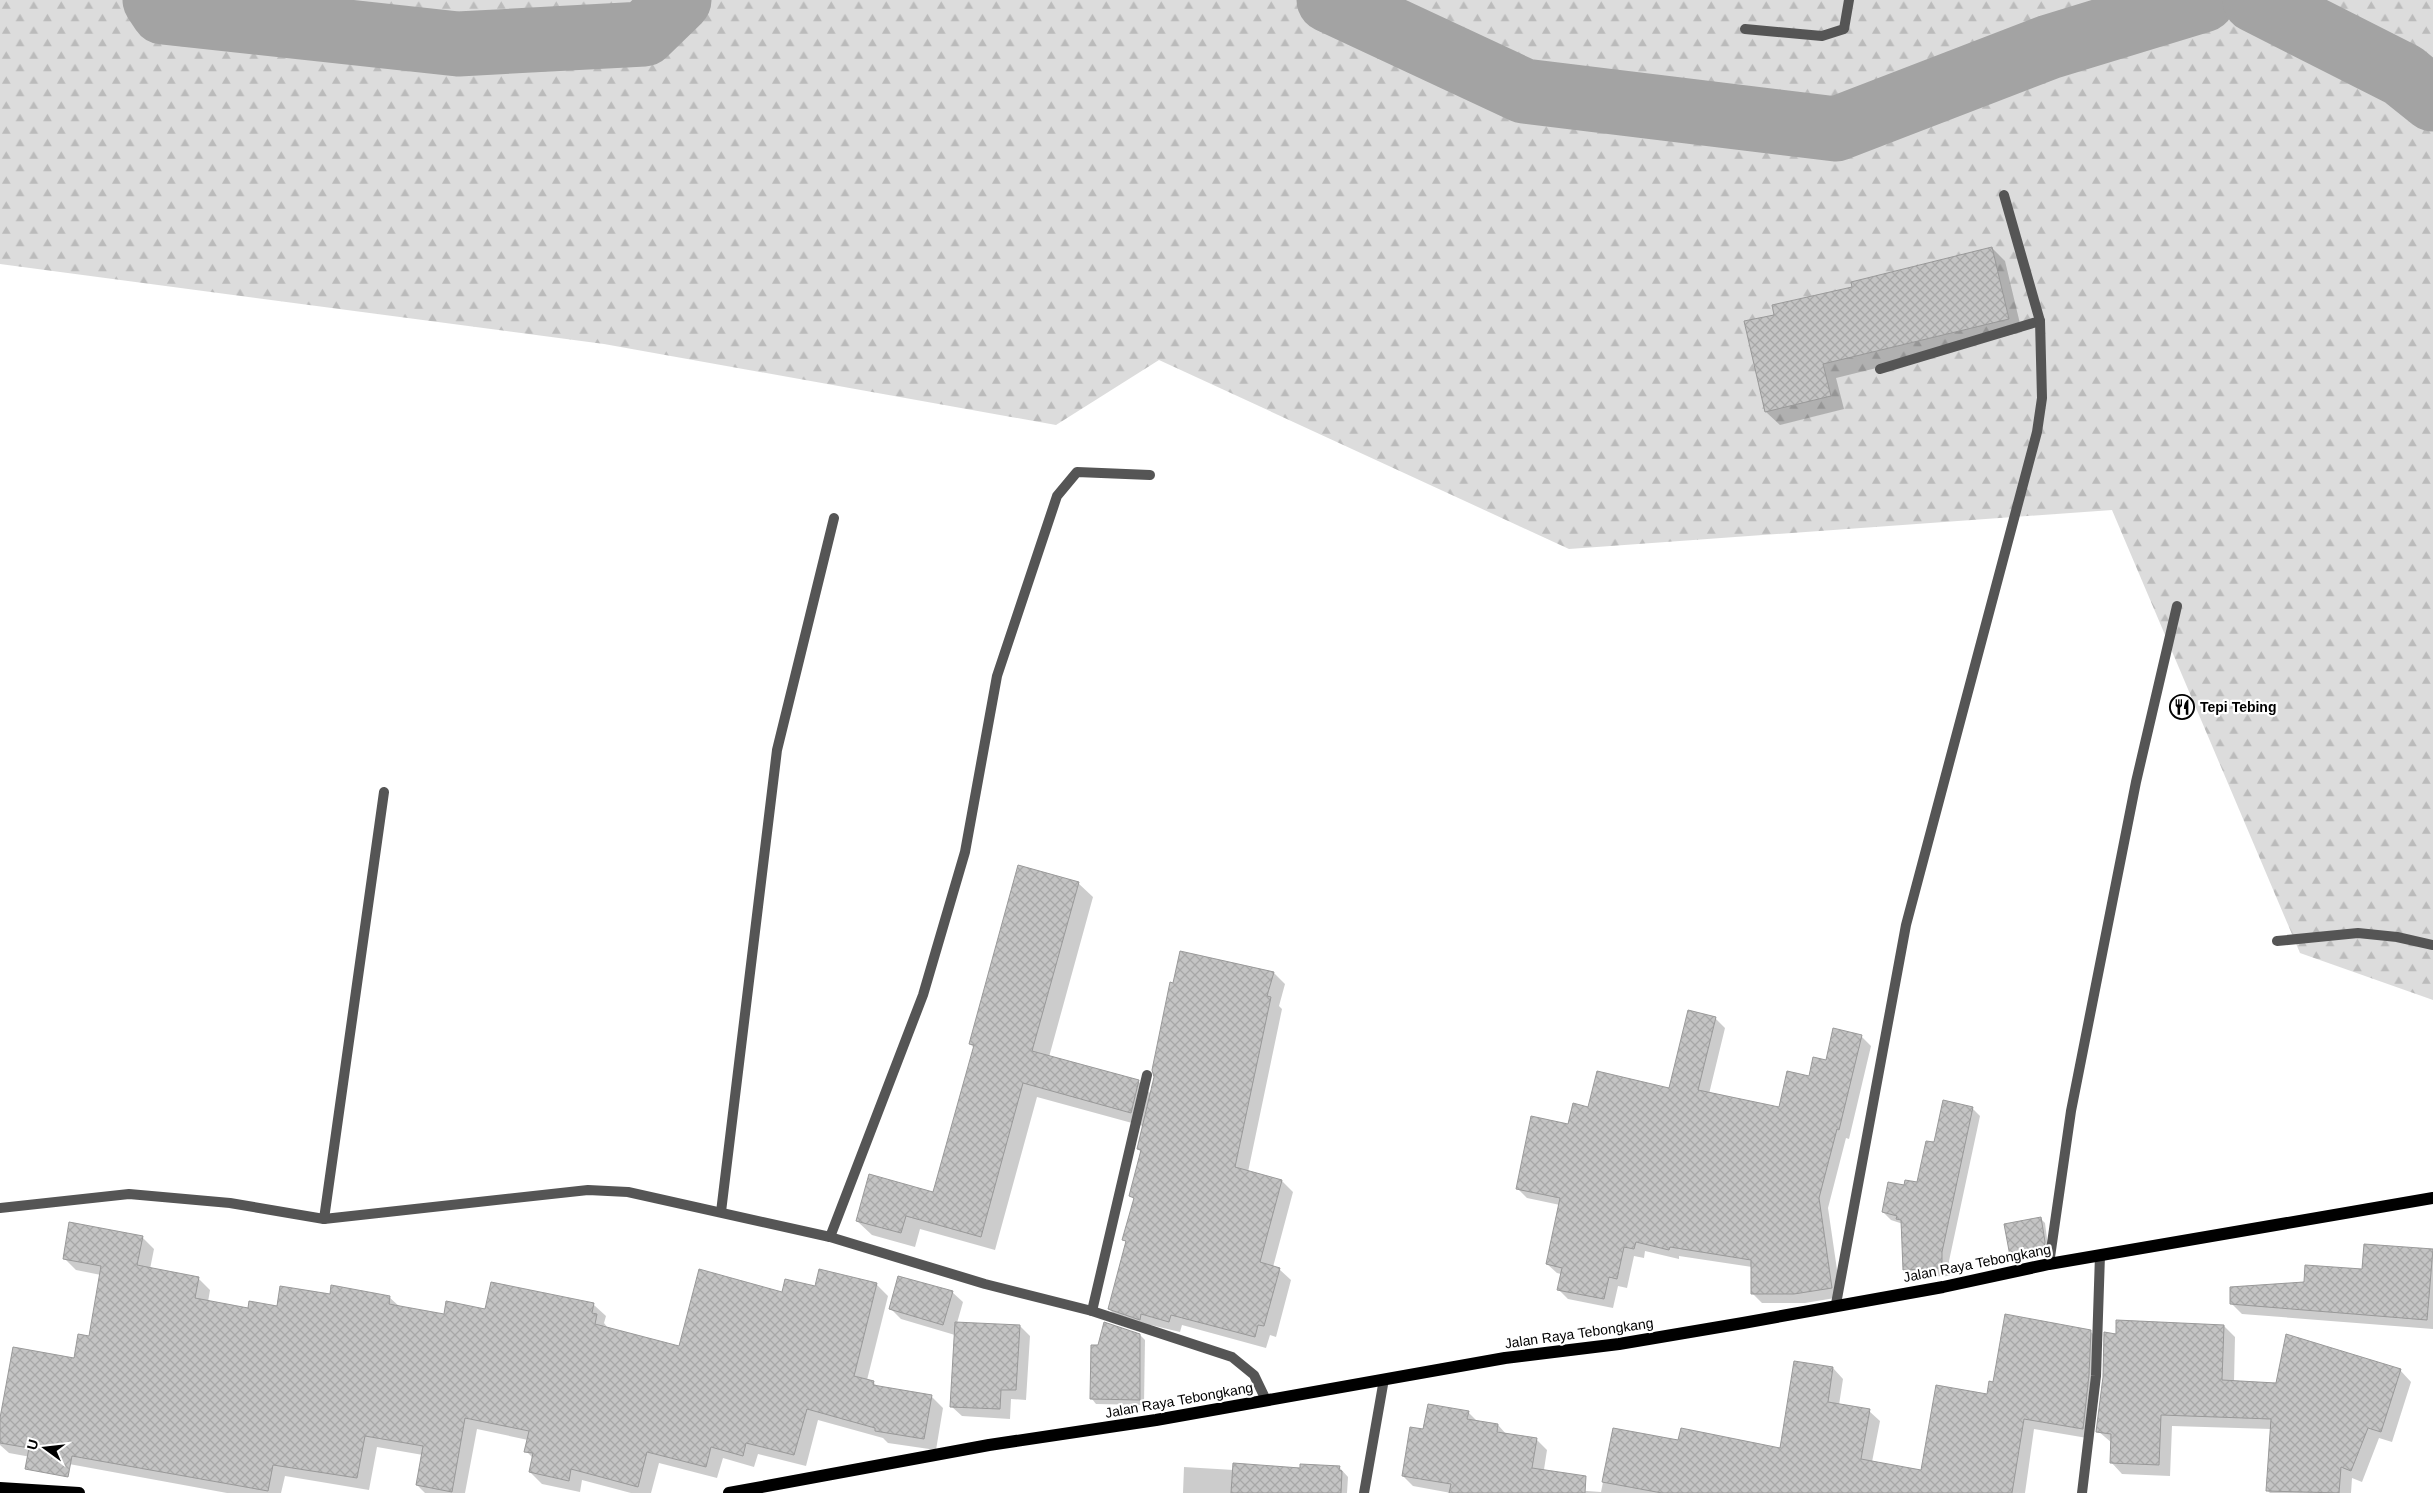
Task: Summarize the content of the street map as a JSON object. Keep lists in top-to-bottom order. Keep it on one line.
{"streets":{"main road":["Jalan Raya Tebongkang"]},"places":{"restaurant":["Tepi Tebing"]},"north":"left"}
